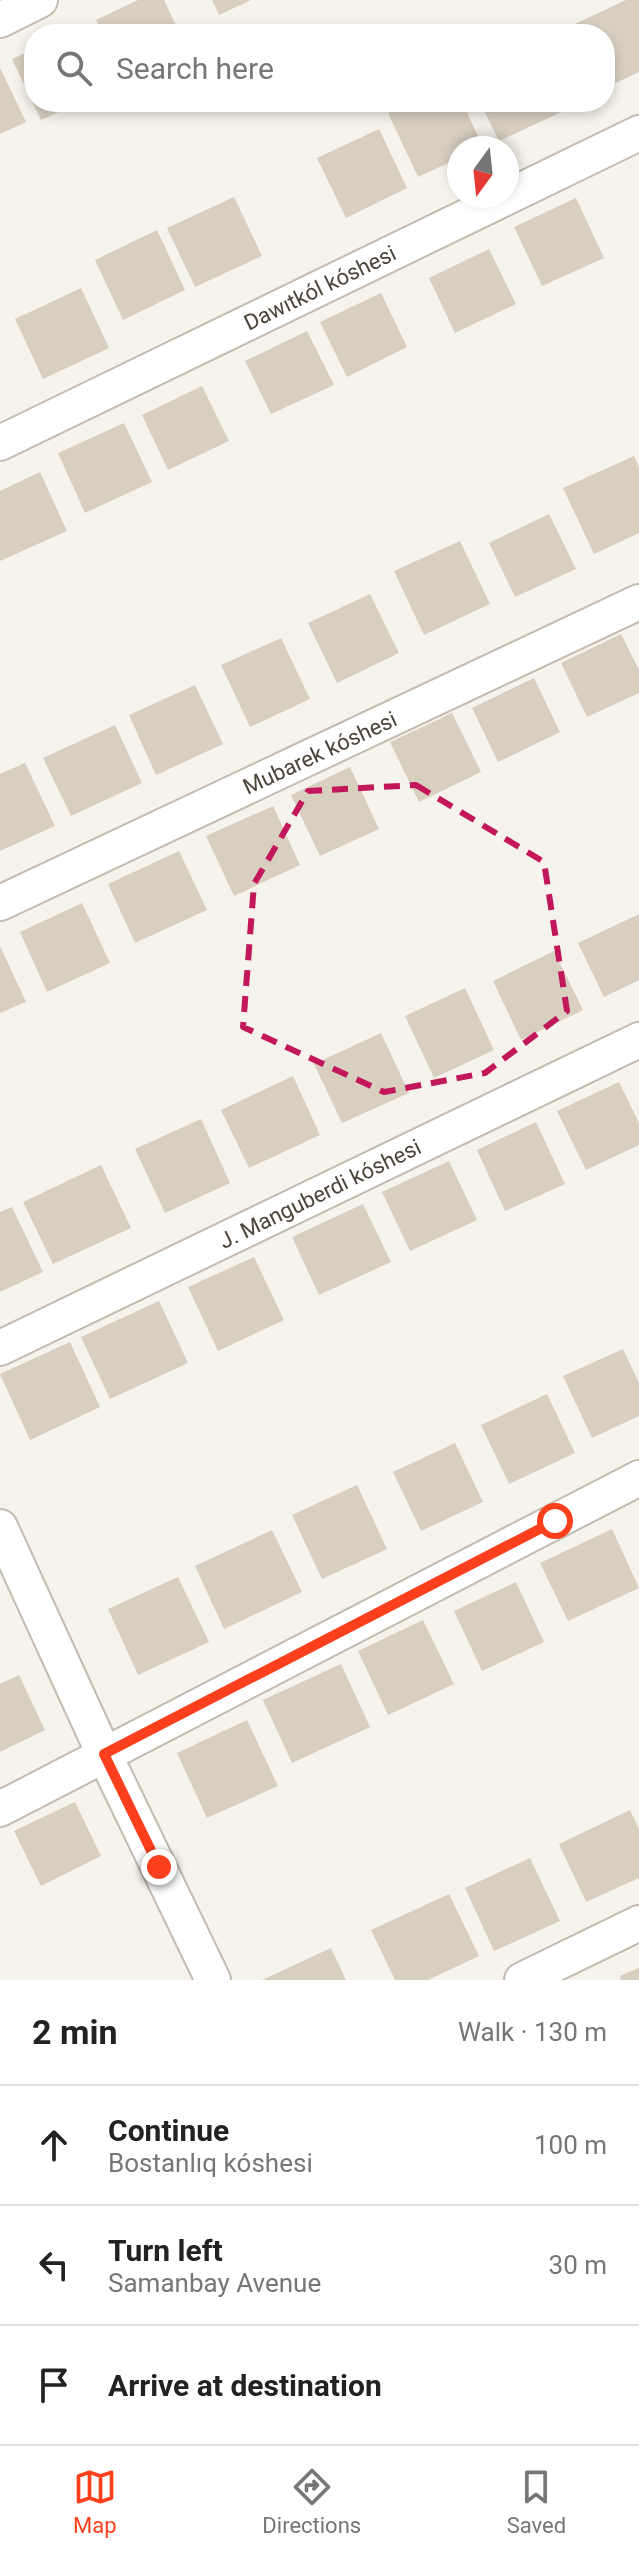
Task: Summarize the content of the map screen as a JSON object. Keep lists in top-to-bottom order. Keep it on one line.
{"streets":{"street":["Dawıtkól kóshesi","Mubarek kóshesi","J. Manguberdi kóshesi"]},"north":"bottom","page":{"search":"Search here","heading":["2 min","Walk · 130 m"],"list":[["Continue","Bostanlıq kóshesi","100 m"],["Turn left","Samanbay Avenue","30 m"],"Arrive at destination"],"nav":["Map","Directions","Saved"]}}
